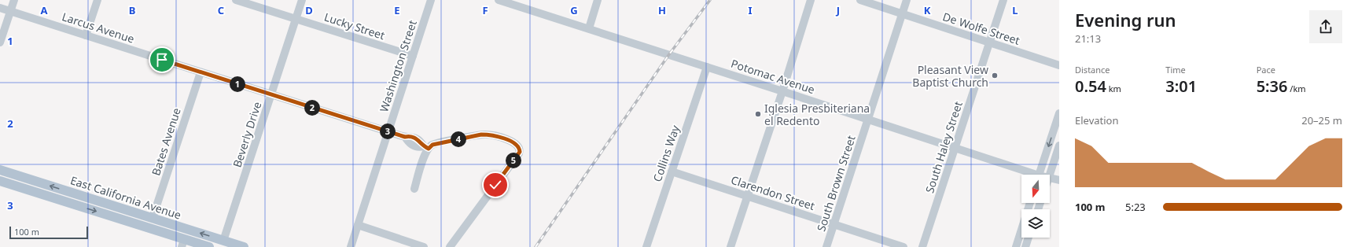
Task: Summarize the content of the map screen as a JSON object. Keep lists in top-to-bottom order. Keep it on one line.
{"streets":{"main road":["East California Avenue"],"street":["Lucky Street","Larcus Avenue","De Wolfe Street","Washington Street","Potomac Avenue","Beverly Drive","Bates Avenue","South Haley Street","Collins Way","South Brown Street","Clarendon Street"]},"crossings":[["Lucky Street","Washington Street"],["Lucky Street","Beverly Drive"],["Larcus Avenue","Washington Street"],["Larcus Avenue","Beverly Drive"],["Larcus Avenue","Bates Avenue"],["De Wolfe Street","South Haley Street"],["De Wolfe Street","South Brown Street"],["Potomac Avenue","South Haley Street"],["Potomac Avenue","Collins Way"],["Potomac Avenue","South Brown Street"],["Beverly Drive","East California Avenue"],["Bates Avenue","East California Avenue"],["Collins Way","Clarendon Street"],["South Brown Street","Clarendon Street"]],"places":["Pleasant View Baptist Church","Iglesia Presbiteriana el Redento"],"scale_bar":"100 m","north":"bottom","page":{"heading":["Evening run","21:13"],"stats":[["Distance","0.54 km"],["Time","3:01"],["Pace","5:36 /km"]],"pins":["1","2","3","4","5"],"chart":["Elevation","20–25 m"],"list":[{"name":"100 m","note":"5:23"}],"scale":"100 m"},"grid":{"columns":["A","B","C","D","E","F","G","H","I","J","K","L"],"rows":["1","2","3"]}}
